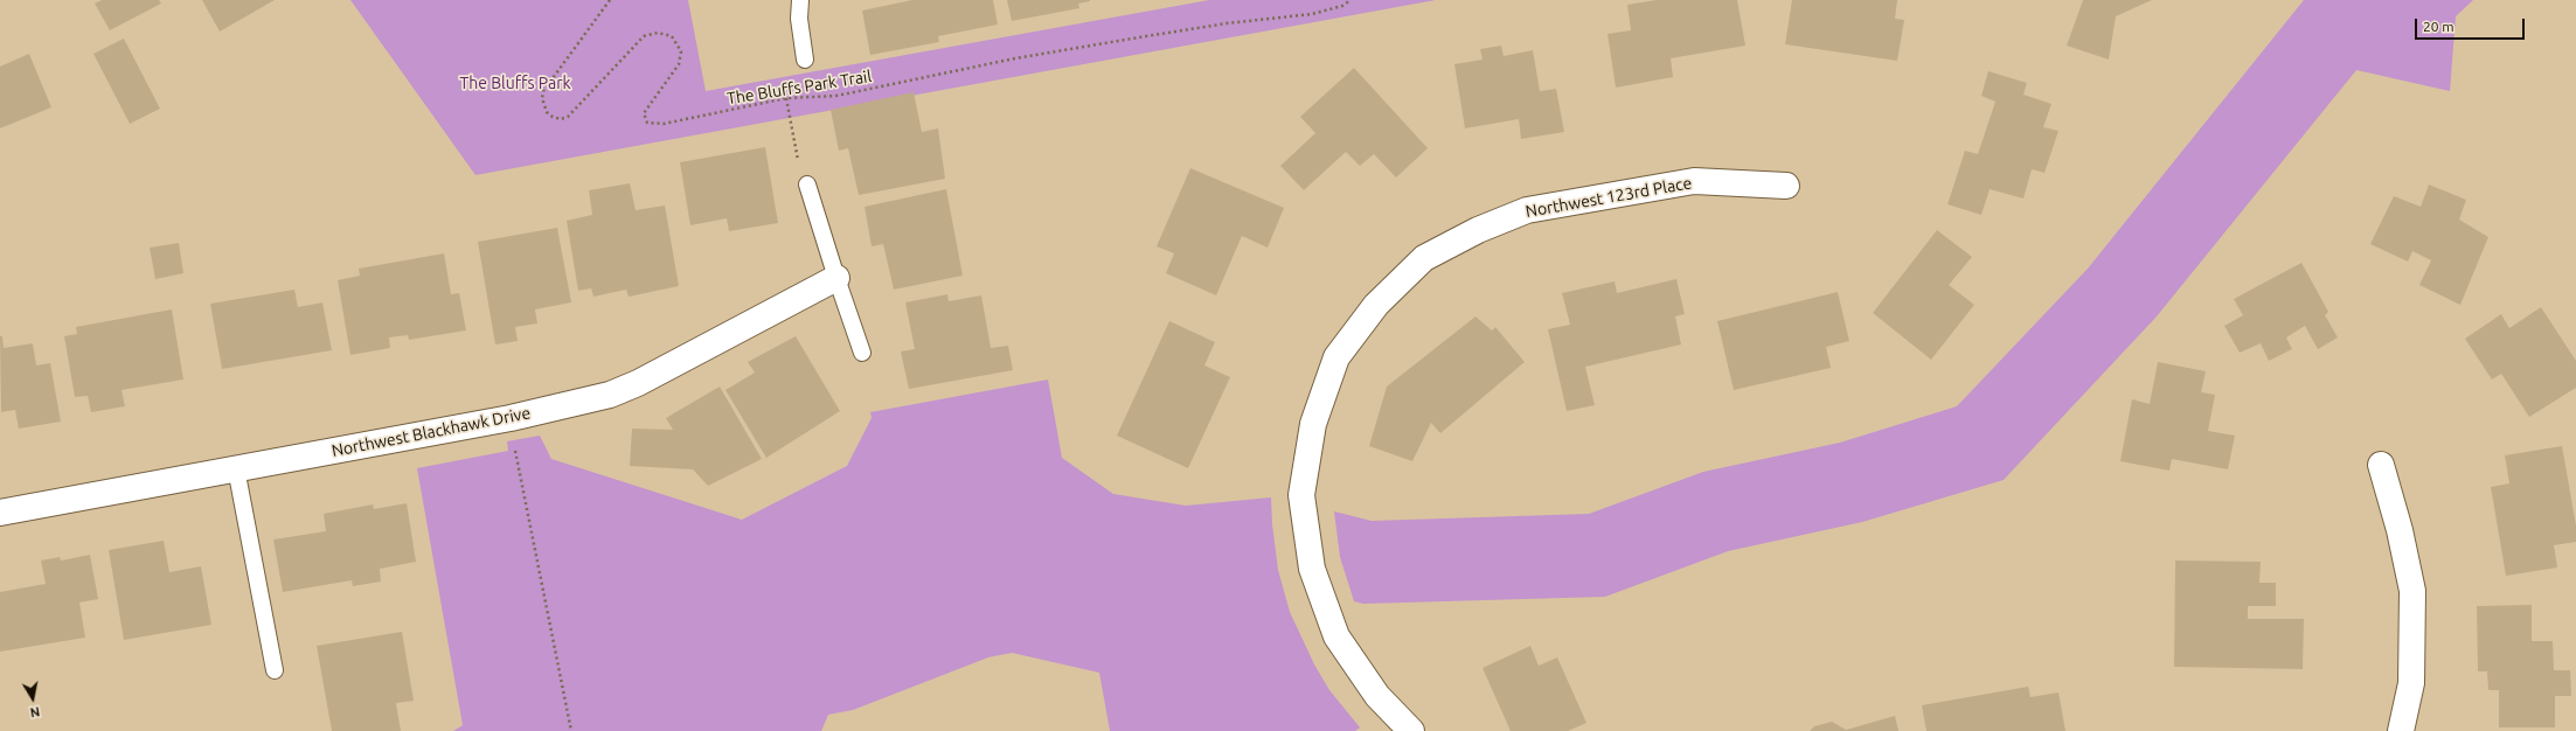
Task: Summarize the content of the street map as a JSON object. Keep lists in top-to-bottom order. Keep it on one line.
{"streets":{"street":["Northwest 123rd Place","Northwest Blackhawk Drive"],"path":["The Bluffs Park Trail"]},"parks":["The Bluffs Park"],"scale_bar":"20 m","north":"bottom"}
